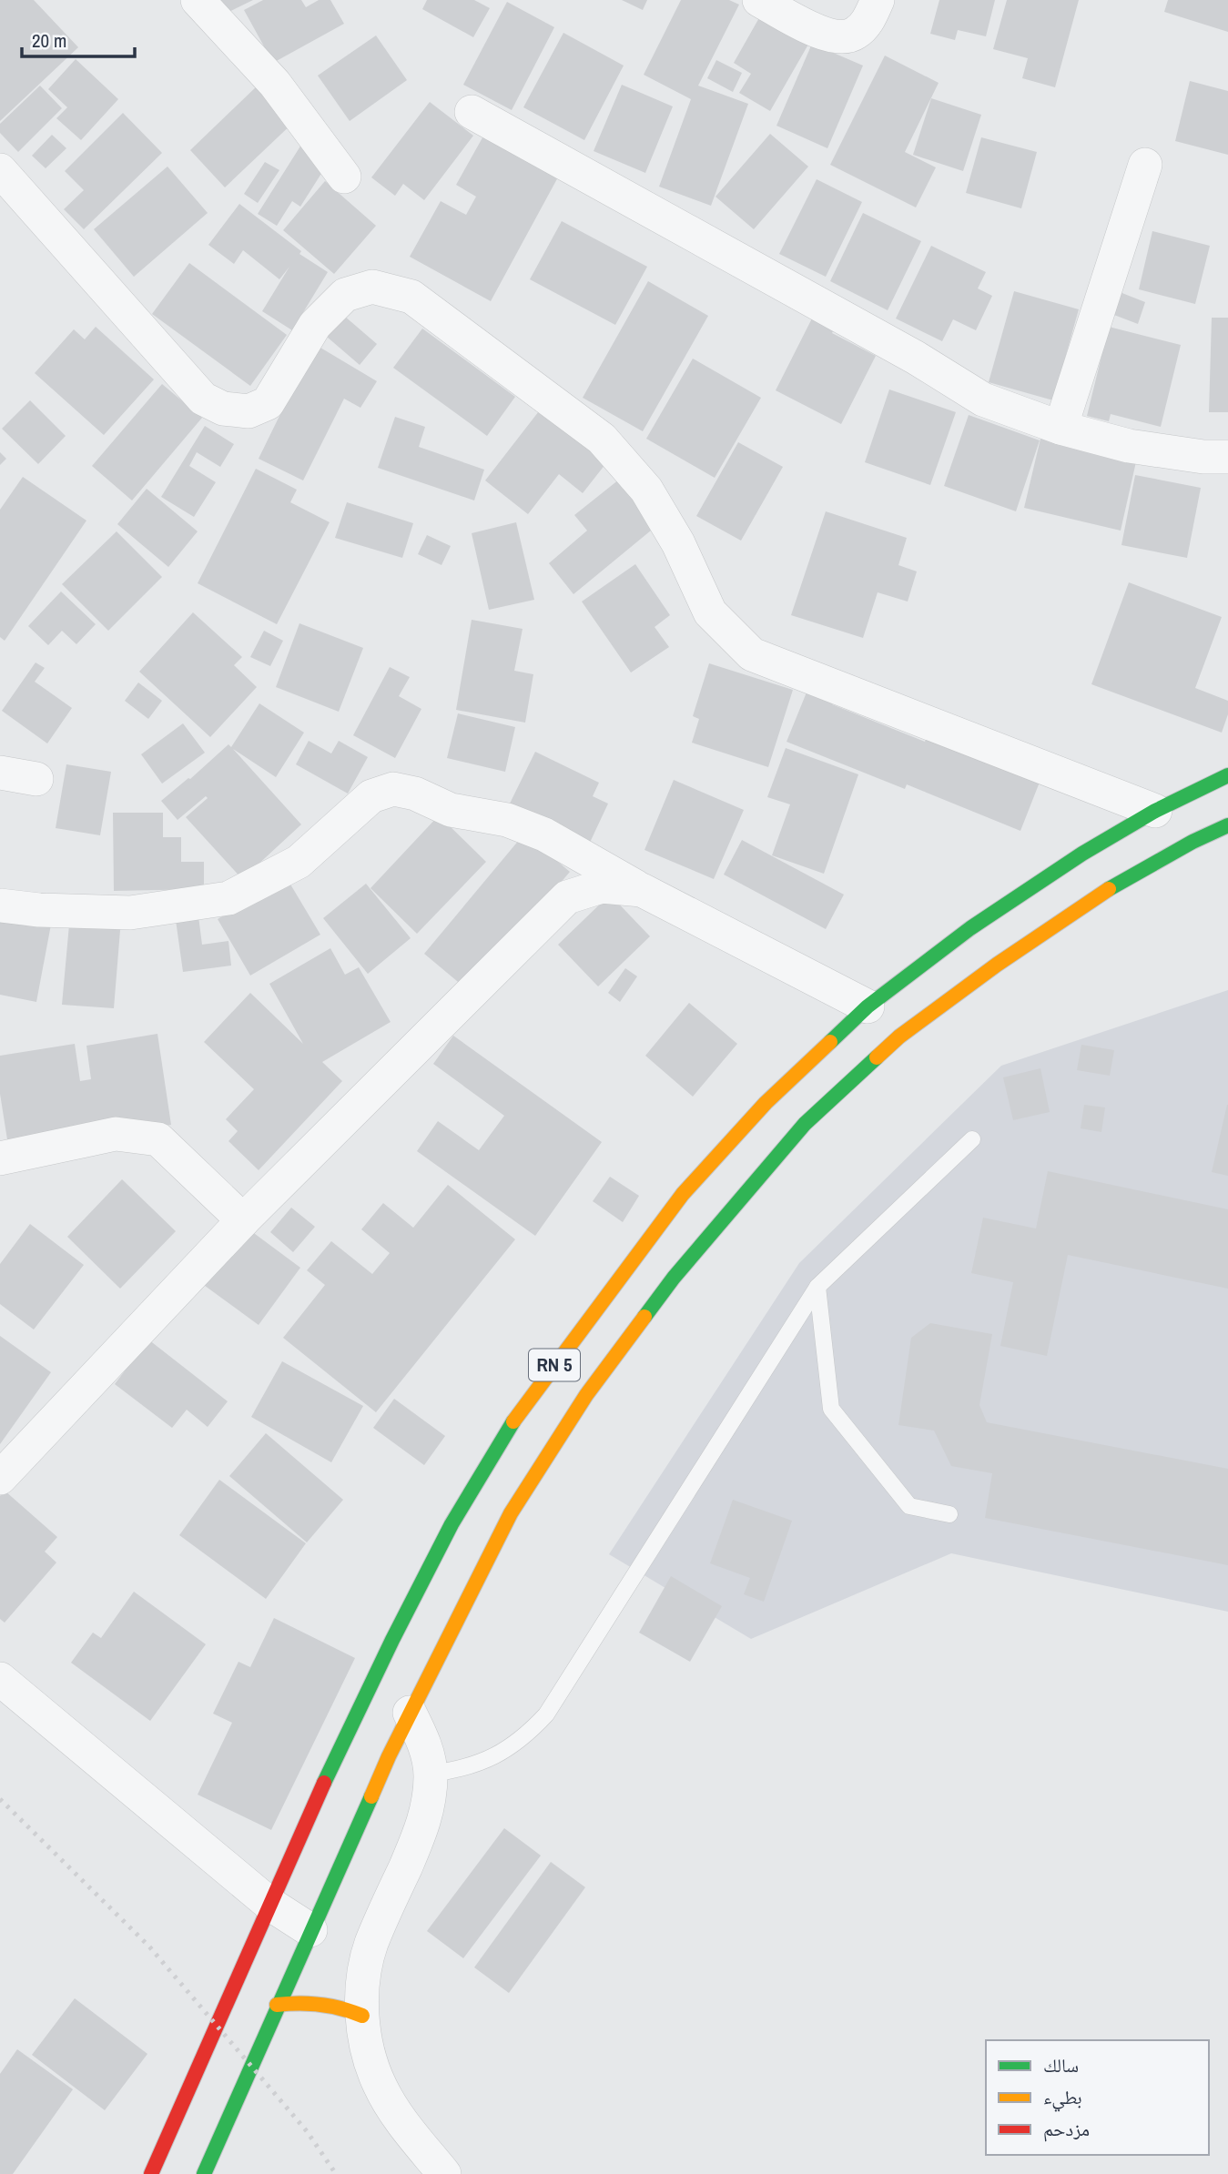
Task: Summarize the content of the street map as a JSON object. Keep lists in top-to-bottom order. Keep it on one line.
{"streets":{"main road":["RN 5"]},"legend":["سالك","بطيء","مزدحم"],"scale_bar":"20 m"}
